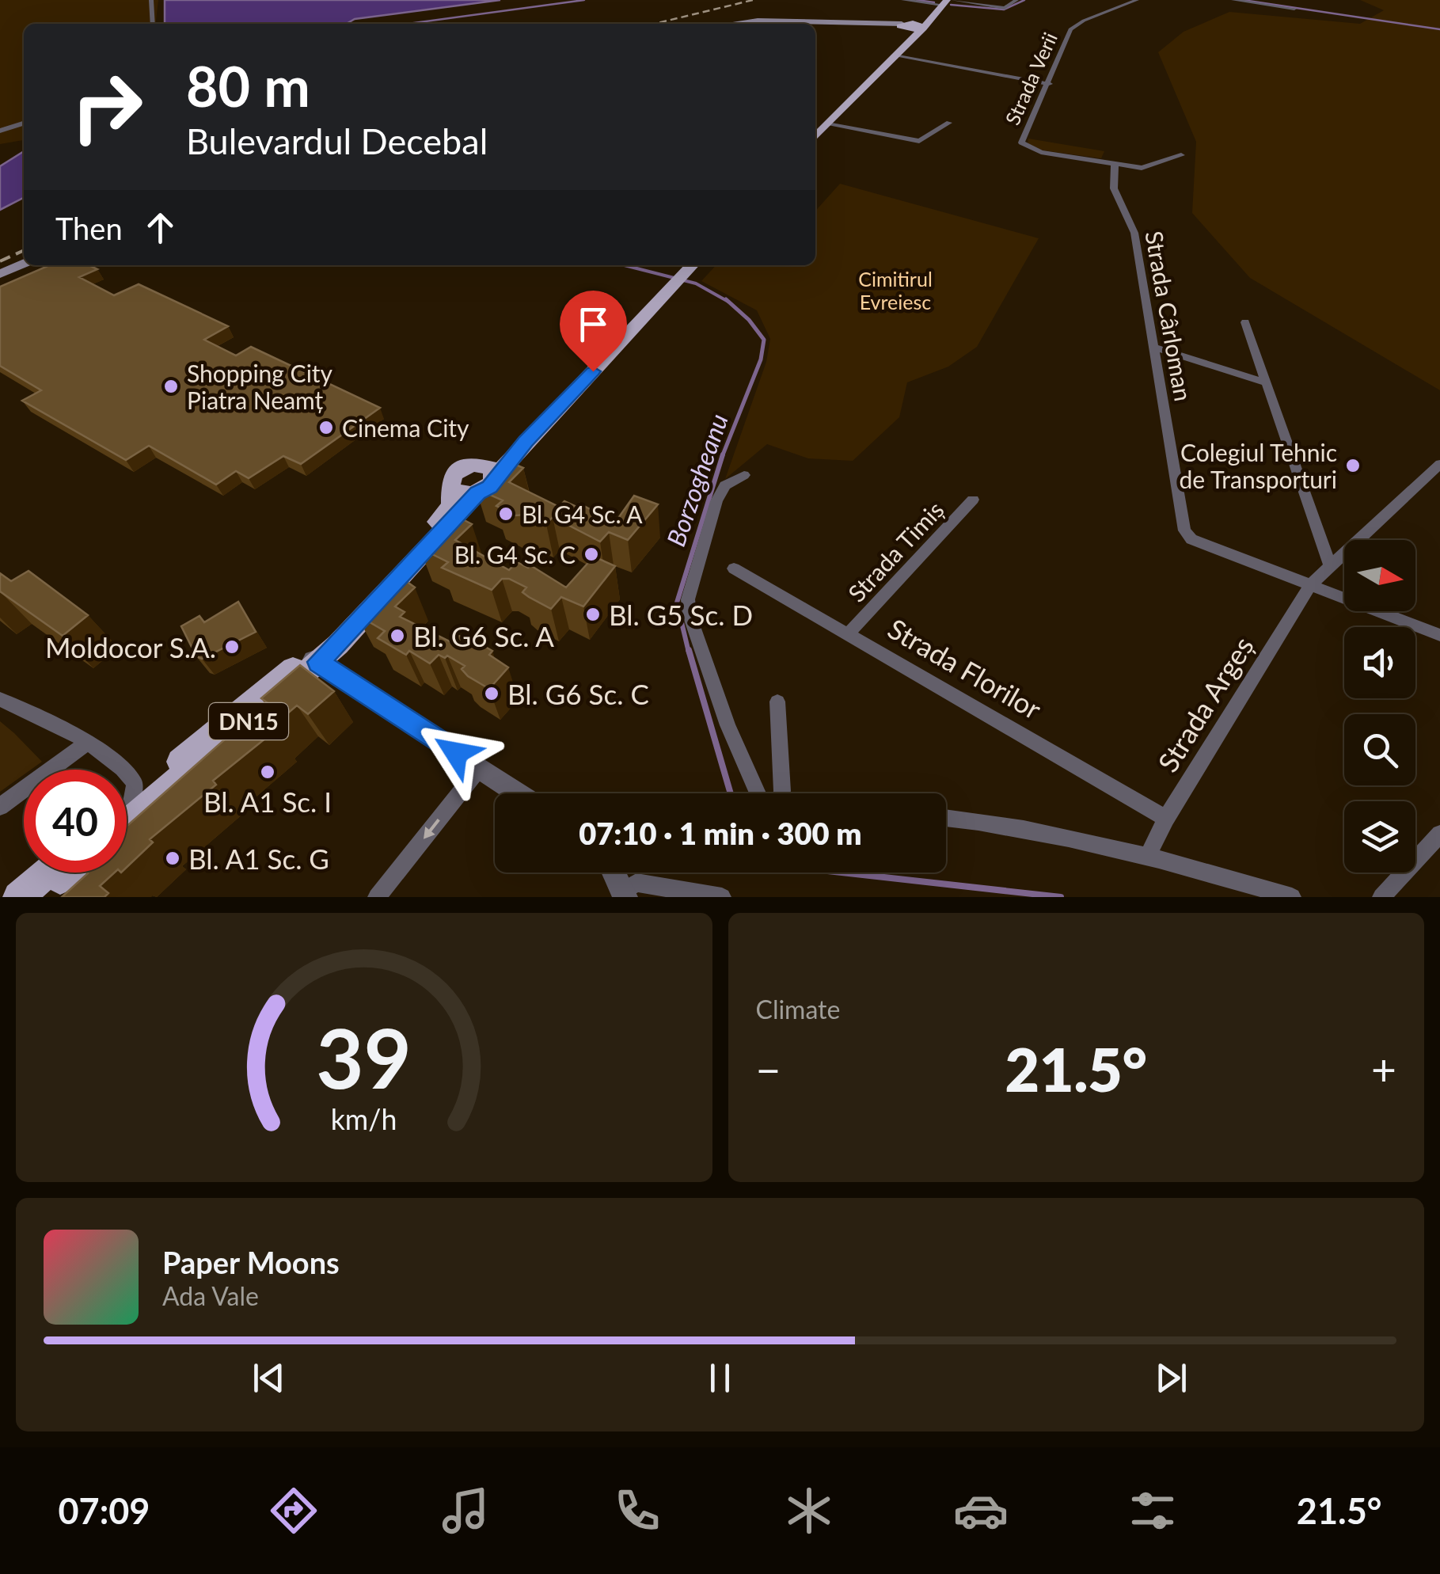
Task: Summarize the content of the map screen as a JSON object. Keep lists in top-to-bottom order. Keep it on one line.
{"streets":{"main road":["DN15"],"street":["Strada Verii","Strada Cârloman","Strada Timiș","Strada Florilor","Strada Argeș"]},"crossings":[["Strada Verii","Strada Cârloman"],["Strada Cârloman","Strada Argeș"],["Strada Timiș","Strada Florilor"],["Strada Florilor","Strada Argeș"]],"water":["Borzogheanu"],"parks":["Cimitirul Evreiesc"],"places":["Shopping City Piatra Neamț","Cinema City","Colegiul Tehnic de Transporturi","Bl. G4 Sc. A","Bl. G4 Sc. C","Bl. G5 Sc. D","Bl. G6 Sc. A","Moldocor S.A.","Bl. G6 Sc. C","Bl. A1 Sc. I","Bl. A1 Sc. G"],"north":"right","page":{"turn":["80 m","Bulevardul Decebal"],"then":"Then","limit":"40","trip":"07:10 · 1 min · 300 m","tile":"Climate","heat":["−","21.5°","+"],"song":["Paper Moons","Ada Vale"],"tabs":["07:09","21.5°"],"gauge":["39","km/h"]}}
